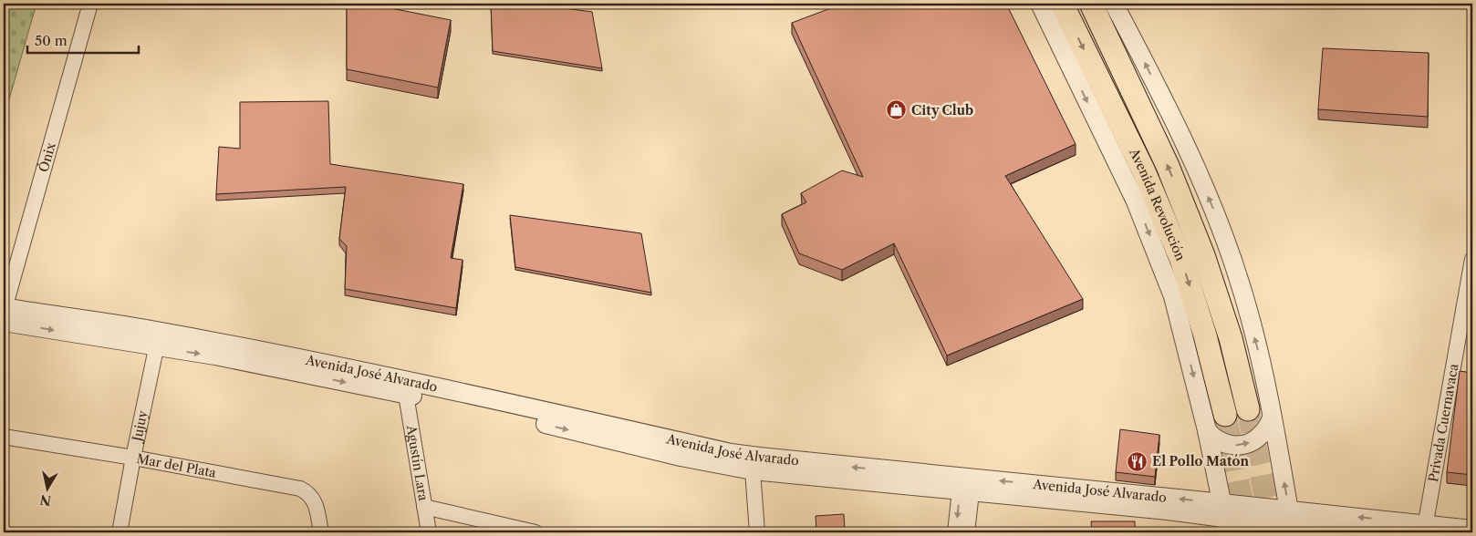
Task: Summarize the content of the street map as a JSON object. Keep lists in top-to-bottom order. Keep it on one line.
{"streets":{"main road":["Avenida Revolución"],"street":["Ónix","Avenida José Alvarado","Privada Cuernavaca","Jujuy","Agustín Lara","Mar del Plata"]},"crossings":[["Ónix","Avenida José Alvarado"],["Avenida José Alvarado","Privada Cuernavaca"],["Avenida José Alvarado","Jujuy"],["Avenida José Alvarado","Agustín Lara"],["Jujuy","Mar del Plata"]],"places":{"shop":["City Club"],"restaurant":["El Pollo Matón"]},"scale_bar":"50 m","north":"bottom"}
